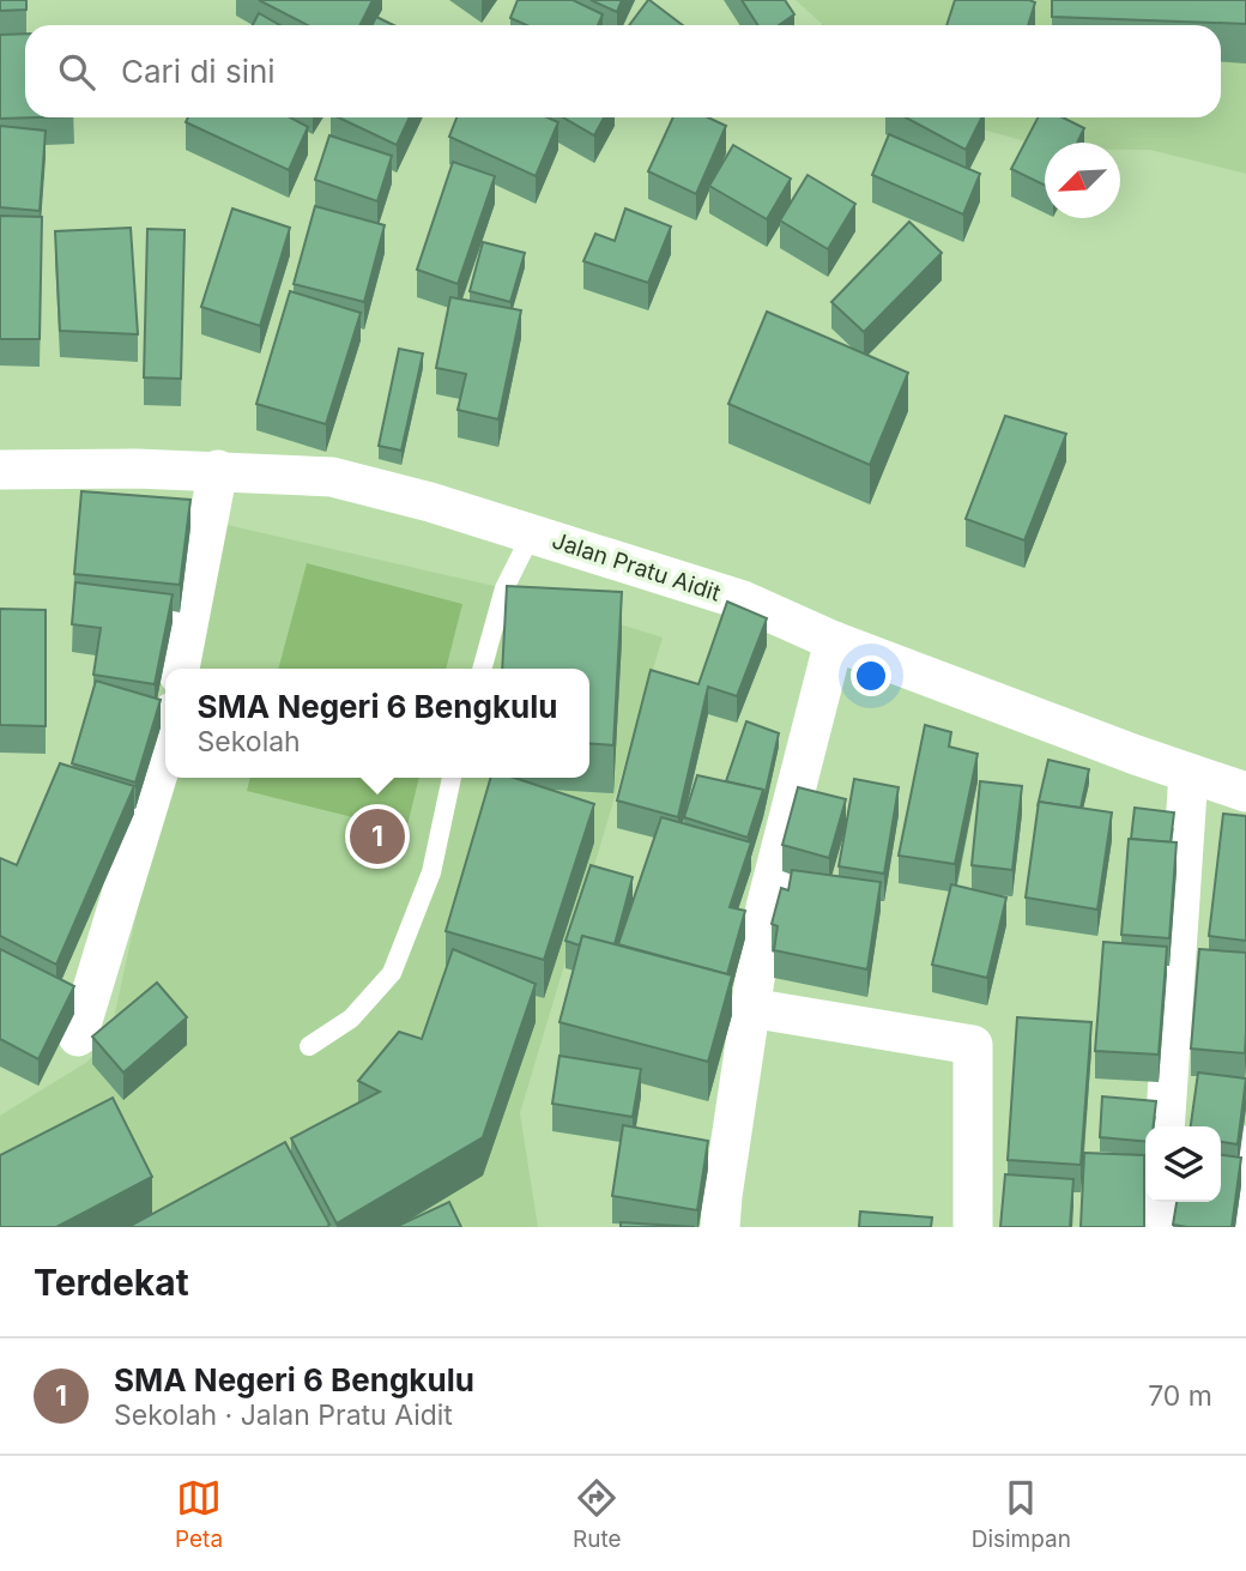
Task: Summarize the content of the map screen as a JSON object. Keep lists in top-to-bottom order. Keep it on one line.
{"streets":{"street":["Jalan Pratu Aidit"]},"north":"bottom left","page":{"search":"Cari di sini","popup":["SMA Negeri 6 Bengkulu","Sekolah"],"pins":"1","heading":"Terdekat","list":[{"mark":"1","name":"SMA Negeri 6 Bengkulu","note":"Sekolah · Jalan Pratu Aidit","value":"70 m"}],"nav":["Peta","Rute","Disimpan"]}}
